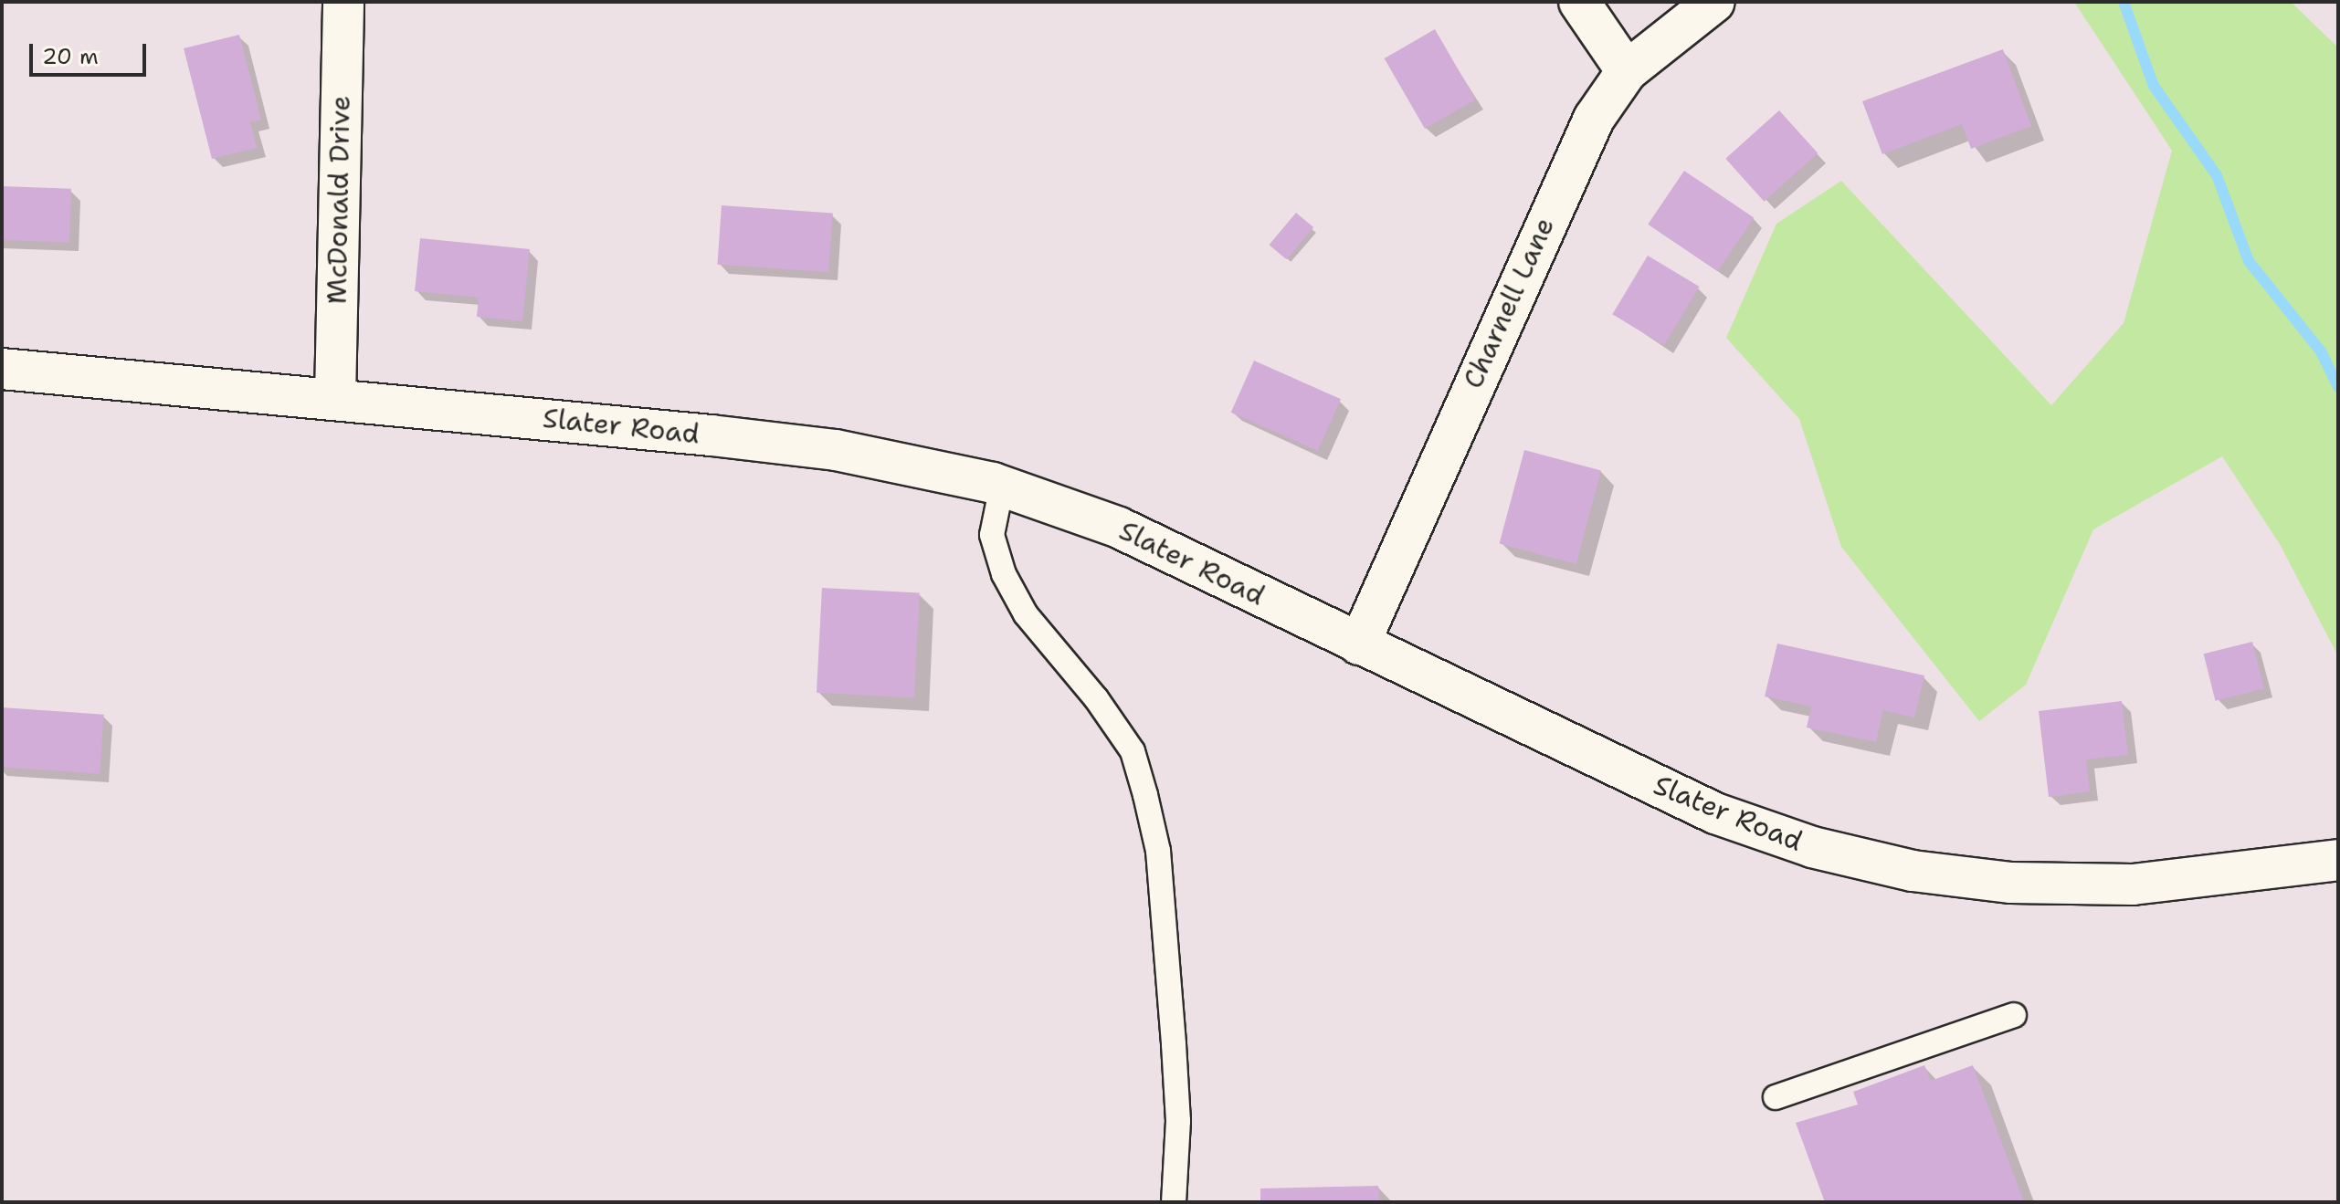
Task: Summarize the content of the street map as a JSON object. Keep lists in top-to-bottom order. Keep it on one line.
{"streets":{"street":["McDonald Drive","Charnell Lane","Slater Road"]},"crossings":[["McDonald Drive","Slater Road"],["Charnell Lane","Slater Road"]],"scale_bar":"20 m"}
